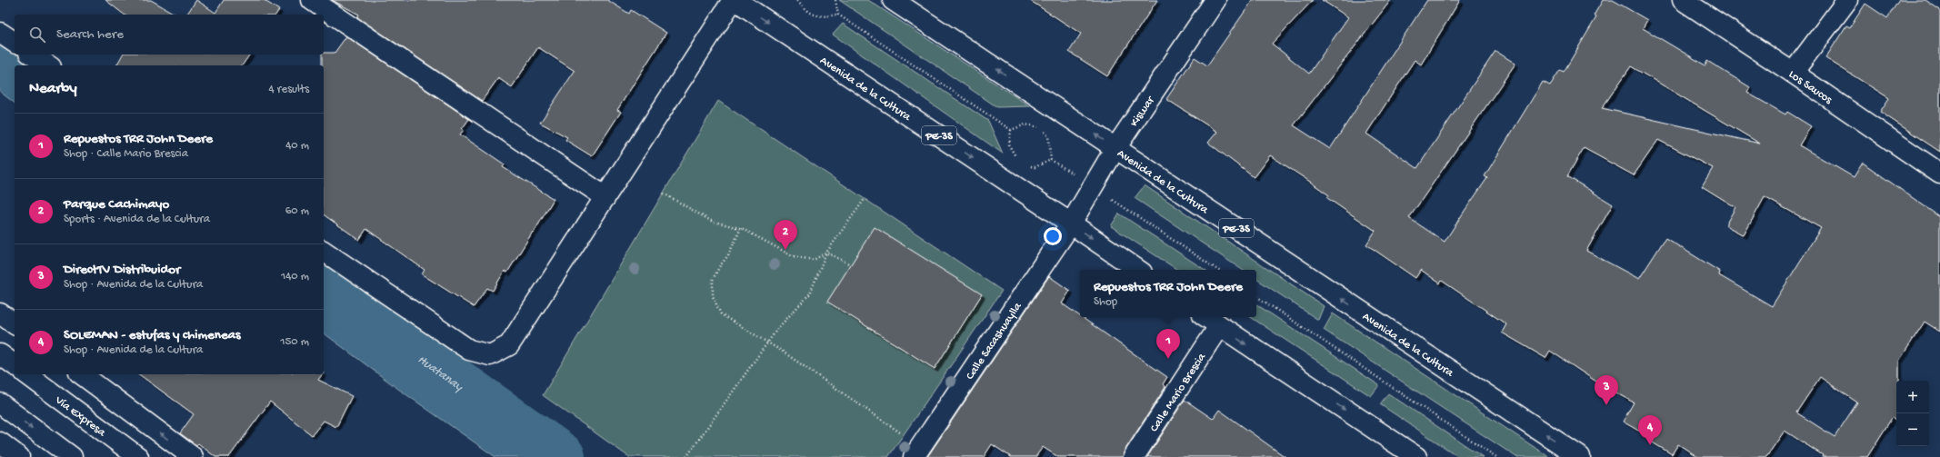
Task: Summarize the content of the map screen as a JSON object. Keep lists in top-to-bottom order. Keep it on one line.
{"streets":{"main road":["Los Saucos","Avenida de la Cultura","Kiswar","PE-3S","Calle Sacashuaylla","Calle Mario Brescia","Vía Expresa"]},"crossings":[["Avenida de la Cultura","Kiswar"],["Avenida de la Cultura","Calle Sacashuaylla"],["Kiswar","Calle Sacashuaylla"]],"water":["Huatanay"],"page":{"search":"Search here","heading":["Nearby","4 results"],"list":[{"mark":"1","name":"Repuestos TRR John Deere","note":"Shop · Calle Mario Brescia","value":"40 m"},{"mark":"2","name":"Parque Cachimayo","note":"Sports · Avenida de la Cultura","value":"60 m"},{"mark":"3","name":"DirectTV Distribuidor","note":"Shop · Avenida de la Cultura","value":"140 m"},{"mark":"4","name":"SOLEMAN - estufas y chimeneas","note":"Shop · Avenida de la Cultura","value":"150 m"}],"pins":["2","1","3","4"],"popup":["Repuestos TRR John Deere","Shop"],"map_buttons":["+","−"]}}
